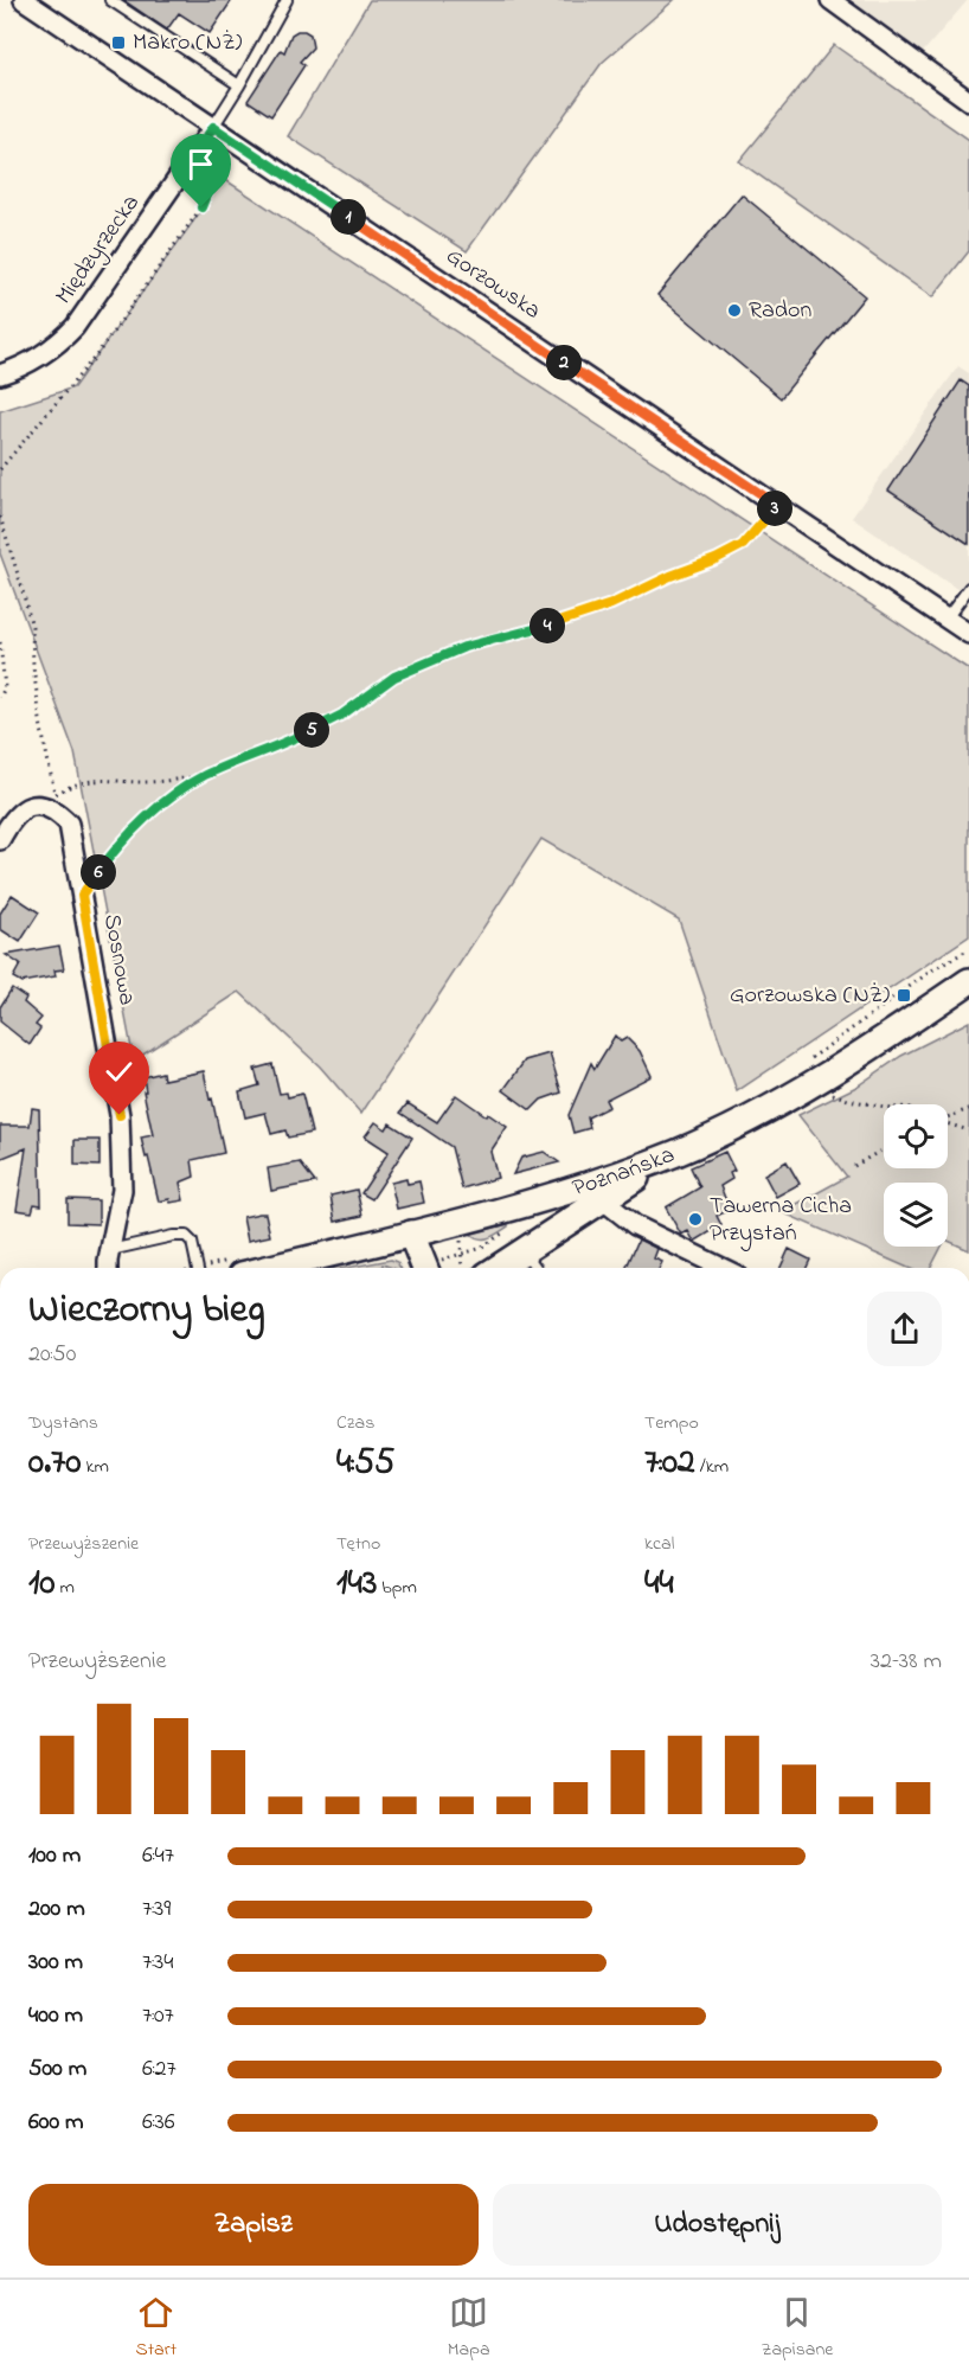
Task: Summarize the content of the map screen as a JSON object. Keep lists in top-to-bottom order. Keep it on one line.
{"streets":{"street":["Międzyrzecka","Gorzowska","Sosnowa","Poznańska"]},"crossings":[["Międzyrzecka","Gorzowska"]],"places":{"transit":["Makro (NŻ)","Gorzowska (NŻ)"],"other":["Radon","Tawerna Cicha Przystań"]},"page":{"pins":["1","2","3","4","5","6"],"heading":["Wieczorny bieg","20:50"],"stats":[["Dystans","0.70 km"],["Czas","4:55"],["Tempo","7:02 /km"],["Przewyższenie","10 m"],["Tętno","143 bpm"],["kcal","44"]],"chart":["Przewyższenie","32–38 m"],"list":[{"name":"100 m","note":"6:47"},{"name":"200 m","note":"7:39"},{"name":"300 m","note":"7:34"},{"name":"400 m","note":"7:07"},{"name":"500 m","note":"6:27"},{"name":"600 m","note":"6:36"}],"buttons":["Zapisz","Udostępnij"],"tabs":["Start","Mapa","Zapisane"]}}
